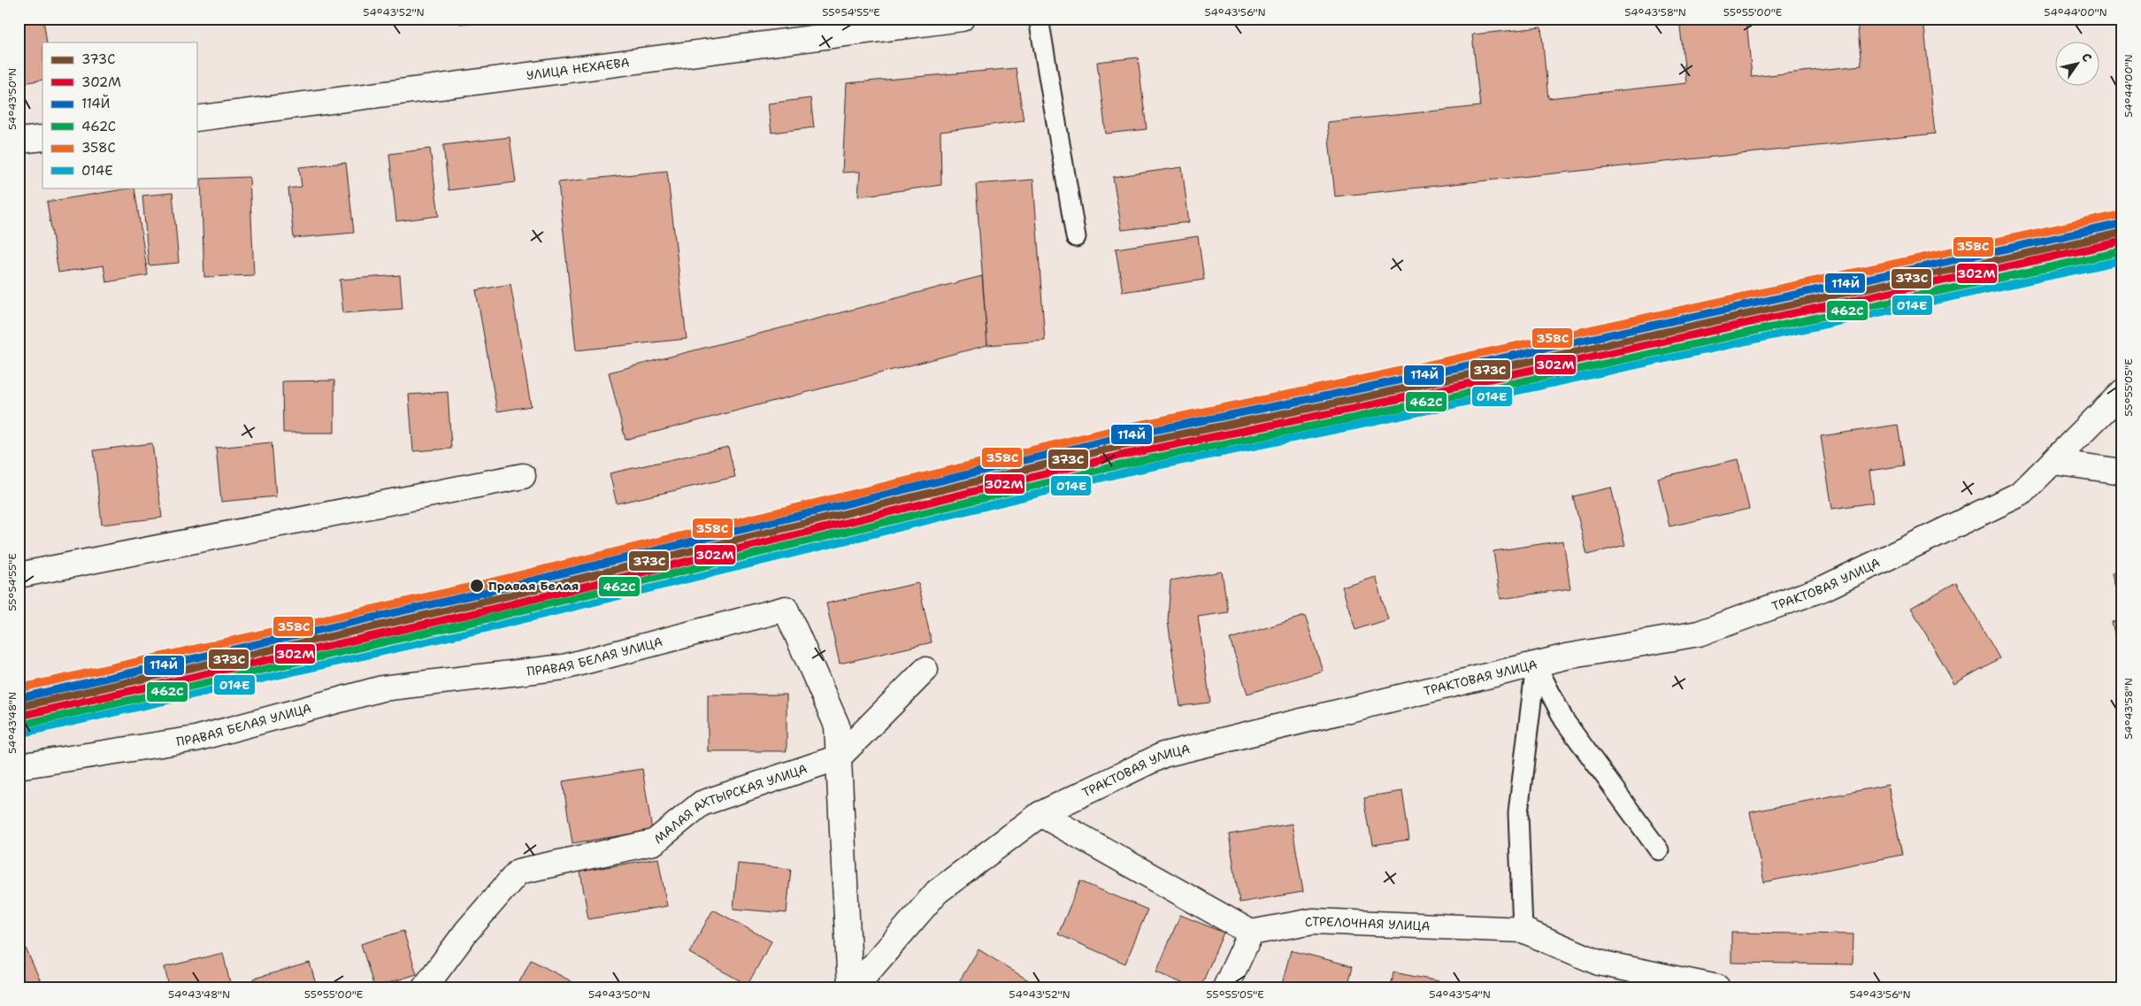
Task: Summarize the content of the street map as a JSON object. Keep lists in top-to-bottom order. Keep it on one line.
{"streets":{"street":["УЛИЦА НЕХАЕВА","ТРАКТОВАЯ УЛИЦА","ПРАВАЯ БЕЛАЯ УЛИЦА","МАЛАЯ АХТЫРСКАЯ УЛИЦА","СТРЕЛОЧНАЯ УЛИЦА"]},"crossings":[["ПРАВАЯ БЕЛАЯ УЛИЦА","МАЛАЯ АХТЫРСКАЯ УЛИЦА"]],"places":["Правая Белая"],"lines":["transit line 358С","transit line 114Й","transit line 373C","transit line 302М","transit line 462С","transit line 014Е"],"legend":["373C","302М","114Й","462С","358С","014Е"],"north":"top right","coordinates":["54°43'52\"N","55°54'55\"E","54°43'56\"N","54°43'58\"N","55°55'00\"E","54°44'00\"N","54°43'50\"N","55°55'05\"E","54°43'48\"N","54°43'54\"N"]}
